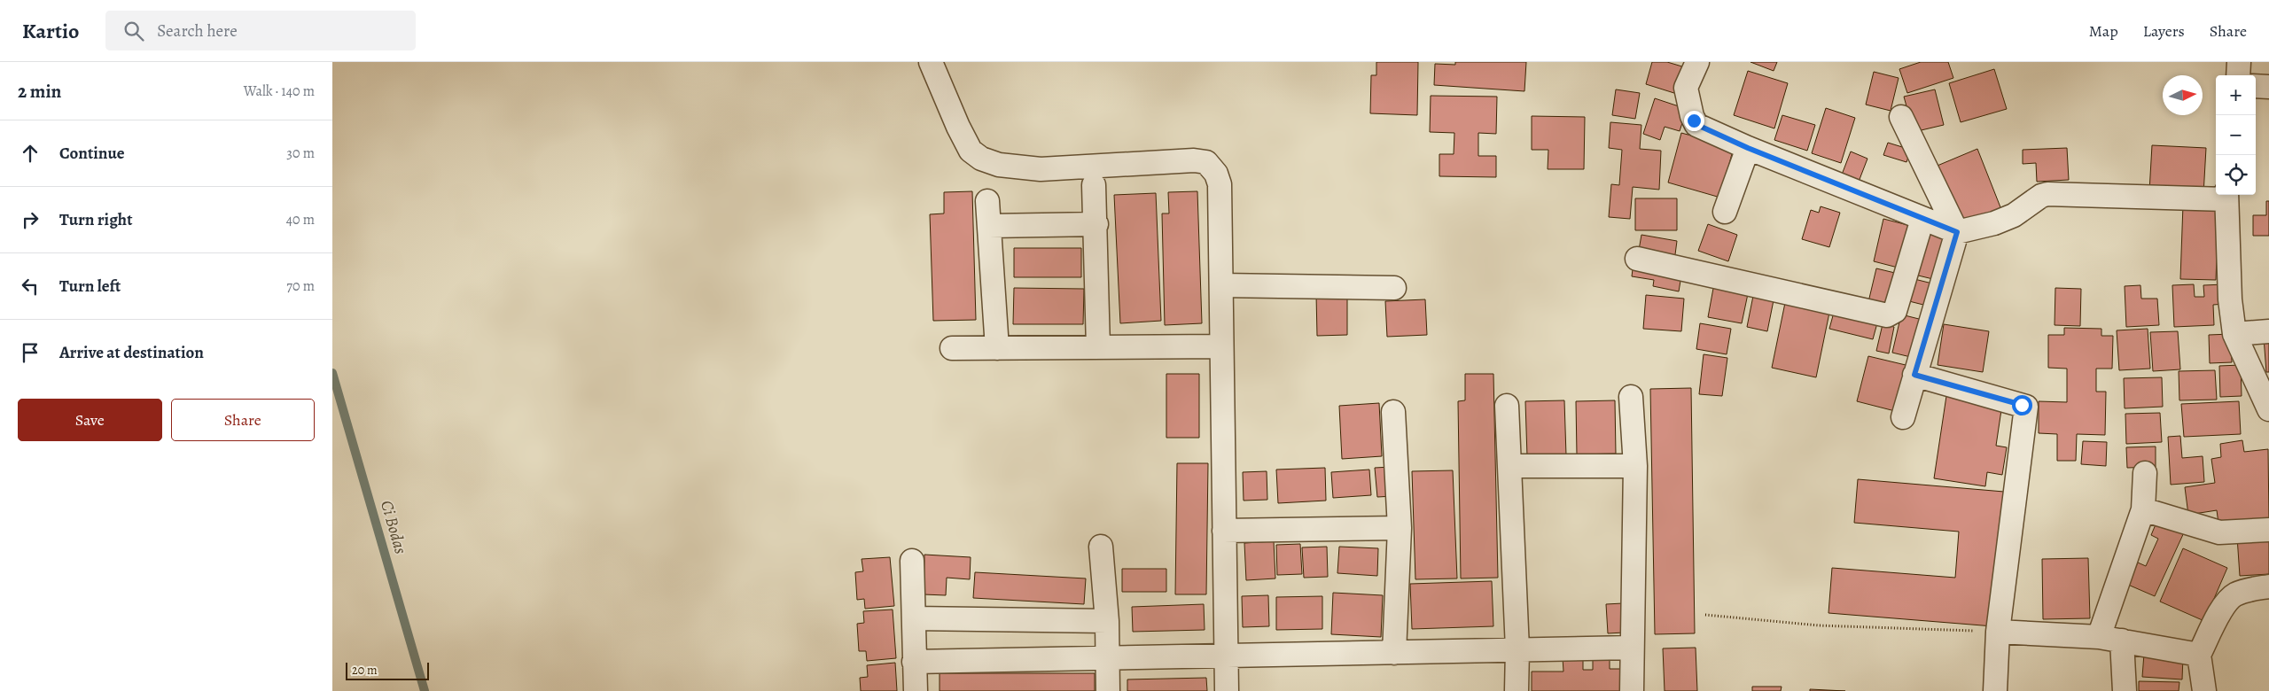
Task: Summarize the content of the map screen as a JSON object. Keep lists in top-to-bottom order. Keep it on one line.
{"water":["Ci Bodas"],"scale_bar":"20 m","north":"right","page":{"header":"Kartio","search":"Search here","nav":["Map","Layers","Share"],"heading":["2 min","Walk · 140 m"],"map_buttons":["+","−"],"list":[["Continue","30 m"],["Turn right","40 m"],["Turn left","70 m"],"Arrive at destination"],"buttons":["Save","Share"],"scale":"20 m"}}
